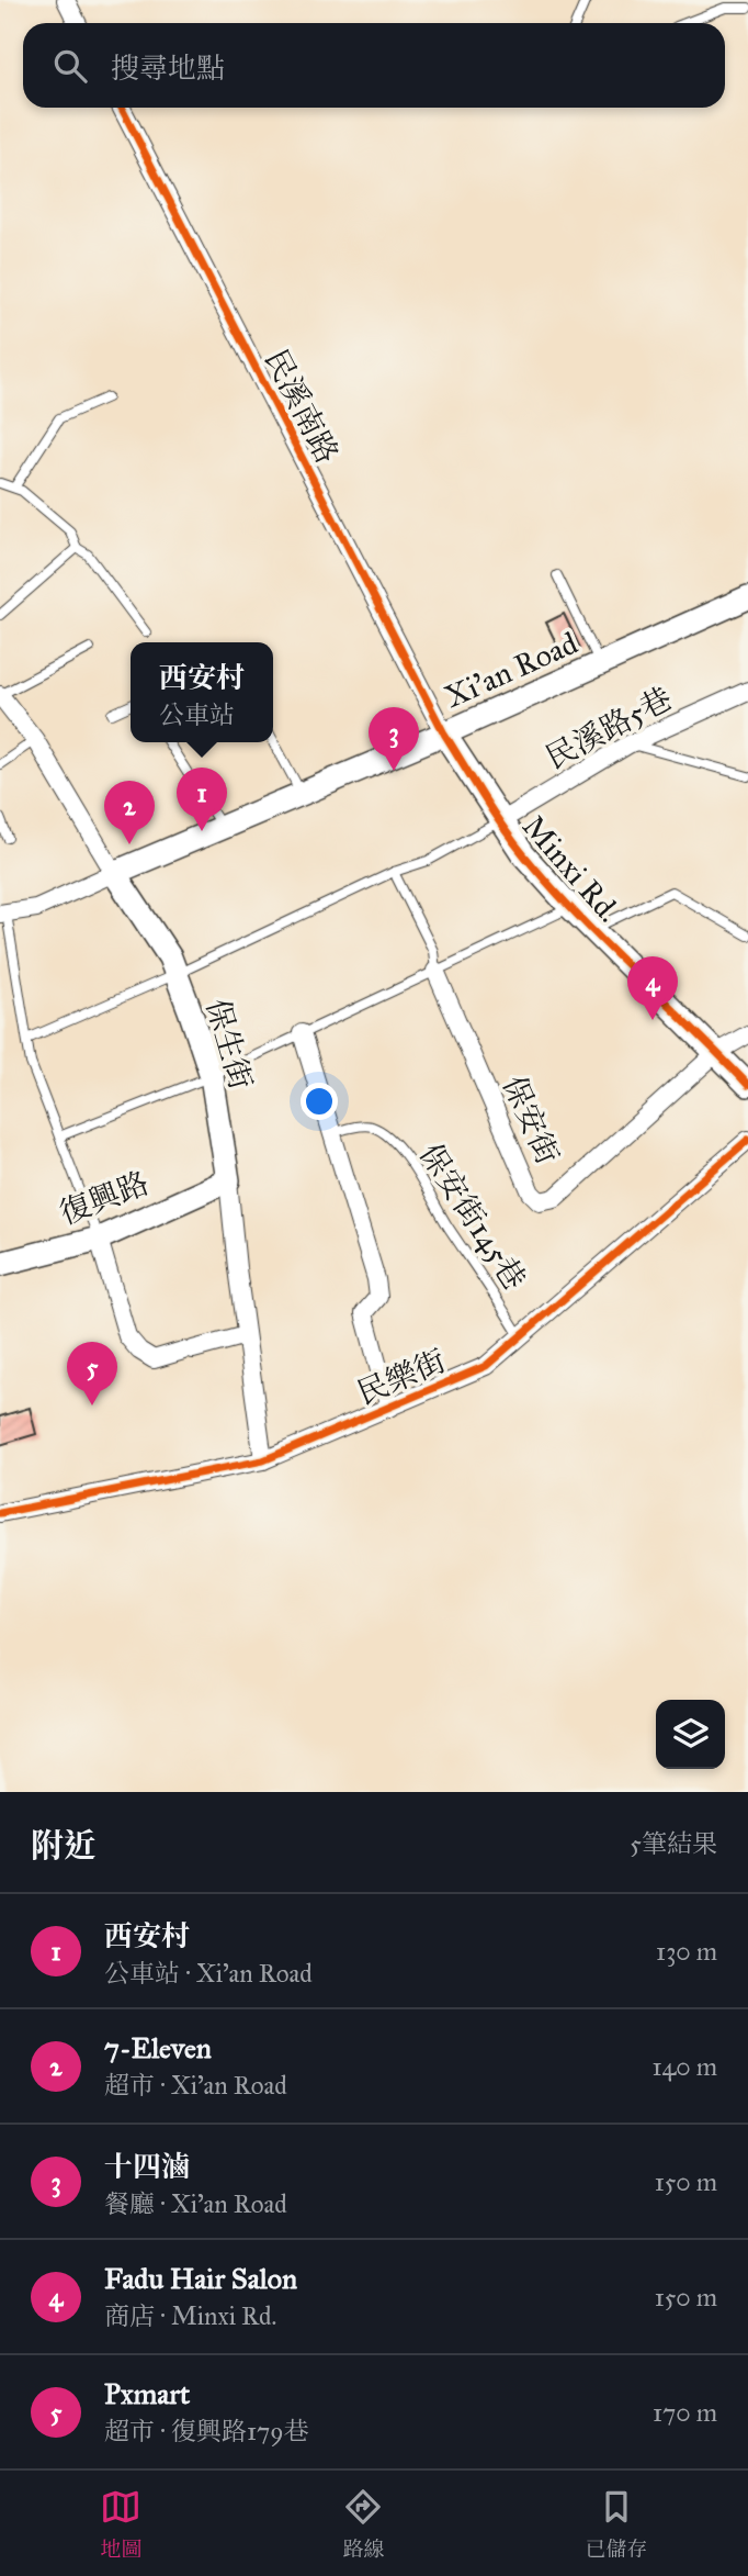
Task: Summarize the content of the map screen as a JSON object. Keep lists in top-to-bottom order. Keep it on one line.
{"streets":{"street":["民溪南路","Xi'an Road","民溪路5巷","Minxi Rd.","保生街","保安街","復興路","民樂街"],"lane":["保安街145巷"]},"crossings":[["民溪南路","Xi'an Road"],["民溪南路","Minxi Rd."],["Xi'an Road","Minxi Rd."],["Xi'an Road","保生街"],["民溪路5巷","Minxi Rd."],["Minxi Rd.","保安街"],["保生街","復興路"],["保生街","民樂街"],["保安街145巷","民樂街"]],"page":{"search":"搜尋地點","popup":["西安村","公車站"],"pins":["3","1","2","4","5"],"heading":["附近","5筆結果"],"list":[{"mark":"1","name":"西安村","note":"公車站 · Xi'an Road","value":"130 m"},{"mark":"2","name":"7-Eleven","note":"超市 · Xi'an Road","value":"140 m"},{"mark":"3","name":"十四滷","note":"餐廳 · Xi'an Road","value":"150 m"},{"mark":"4","name":"Fadu Hair Salon","note":"商店 · Minxi Rd.","value":"150 m"},{"mark":"5","name":"Pxmart","note":"超市 · 復興路179巷","value":"170 m"}],"nav":["地圖","路線","已儲存"]}}
